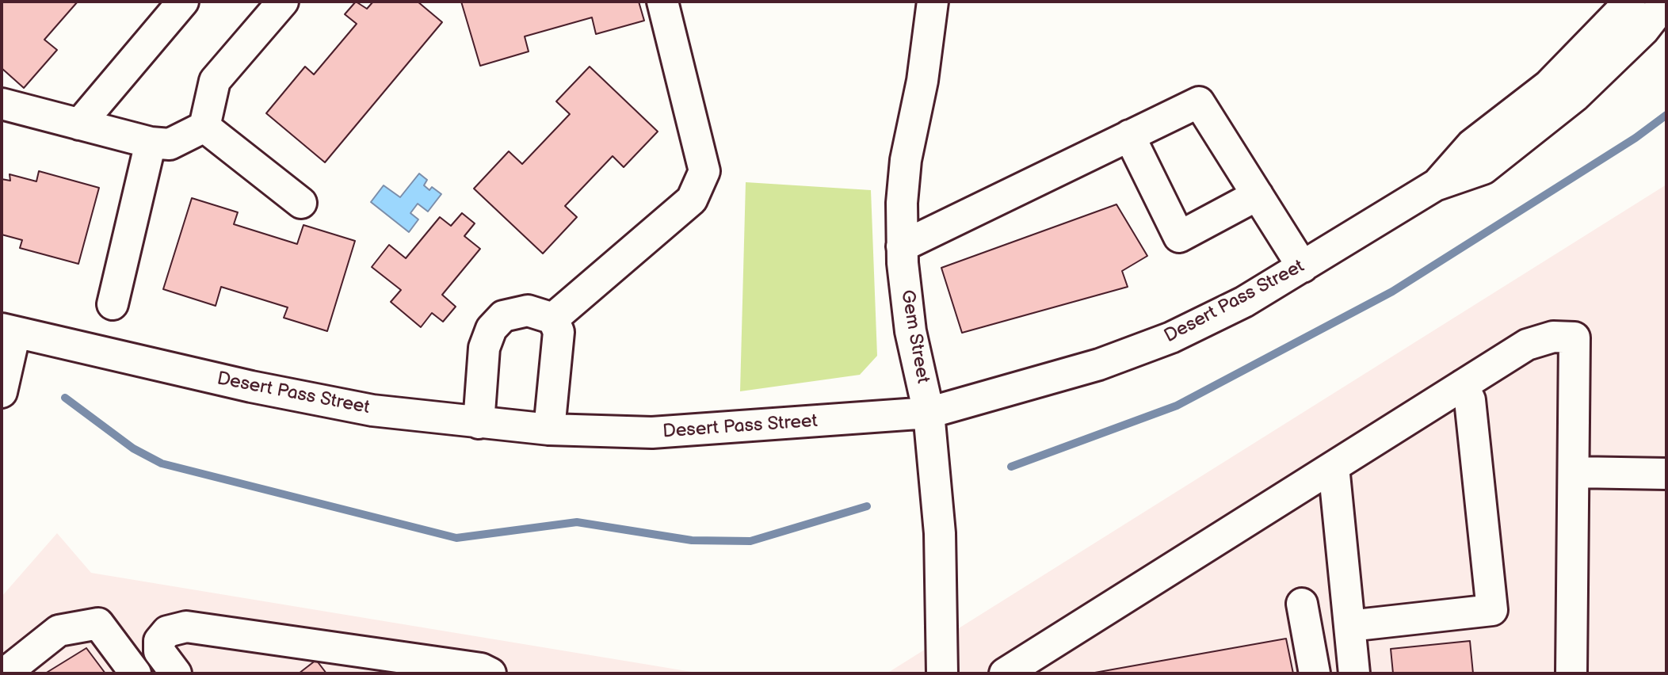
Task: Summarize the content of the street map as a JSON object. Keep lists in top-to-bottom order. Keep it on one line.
{"streets":{"street":["Desert Pass Street","Gem Street"]},"crossings":[["Desert Pass Street","Gem Street"]]}
